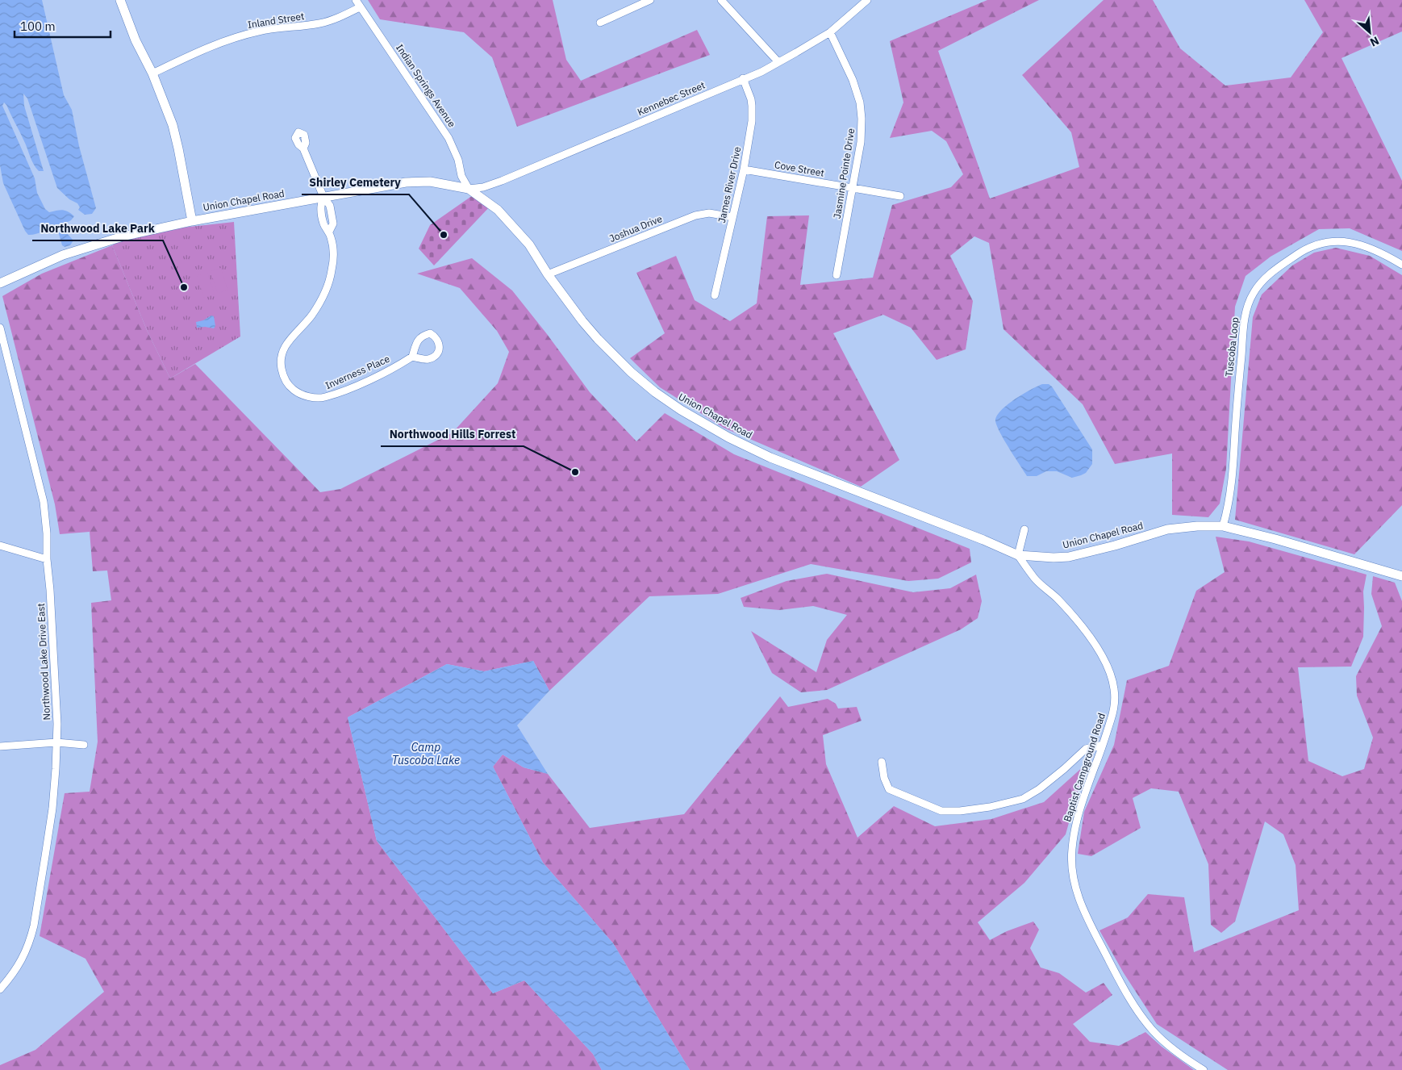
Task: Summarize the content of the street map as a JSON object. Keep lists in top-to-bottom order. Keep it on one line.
{"streets":{"street":["Inland Street","Indian Springs Avenue","Kennebec Street","Cove Street","Jasmine Pointe Drive","James River Drive","Union Chapel Road","Joshua Drive","Tuscoba Loop","Inverness Place","Northwood Lake Drive East","Baptist Campground Road"]},"crossings":[["Inland Street","Indian Springs Avenue"],["Indian Springs Avenue","Kennebec Street"],["Indian Springs Avenue","Union Chapel Road"],["Kennebec Street","Jasmine Pointe Drive"],["Kennebec Street","James River Drive"],["Kennebec Street","Union Chapel Road"],["Cove Street","Jasmine Pointe Drive"],["Cove Street","James River Drive"],["James River Drive","Joshua Drive"],["Union Chapel Road","Joshua Drive"],["Union Chapel Road","Tuscoba Loop"],["Union Chapel Road","Inverness Place"],["Union Chapel Road","Baptist Campground Road"]],"water":["Camp Tuscoba Lake"],"places":["Shirley Cemetery","Northwood Lake Park","Northwood Hills Forrest"],"scale_bar":"100 m","north":"bottom right"}
